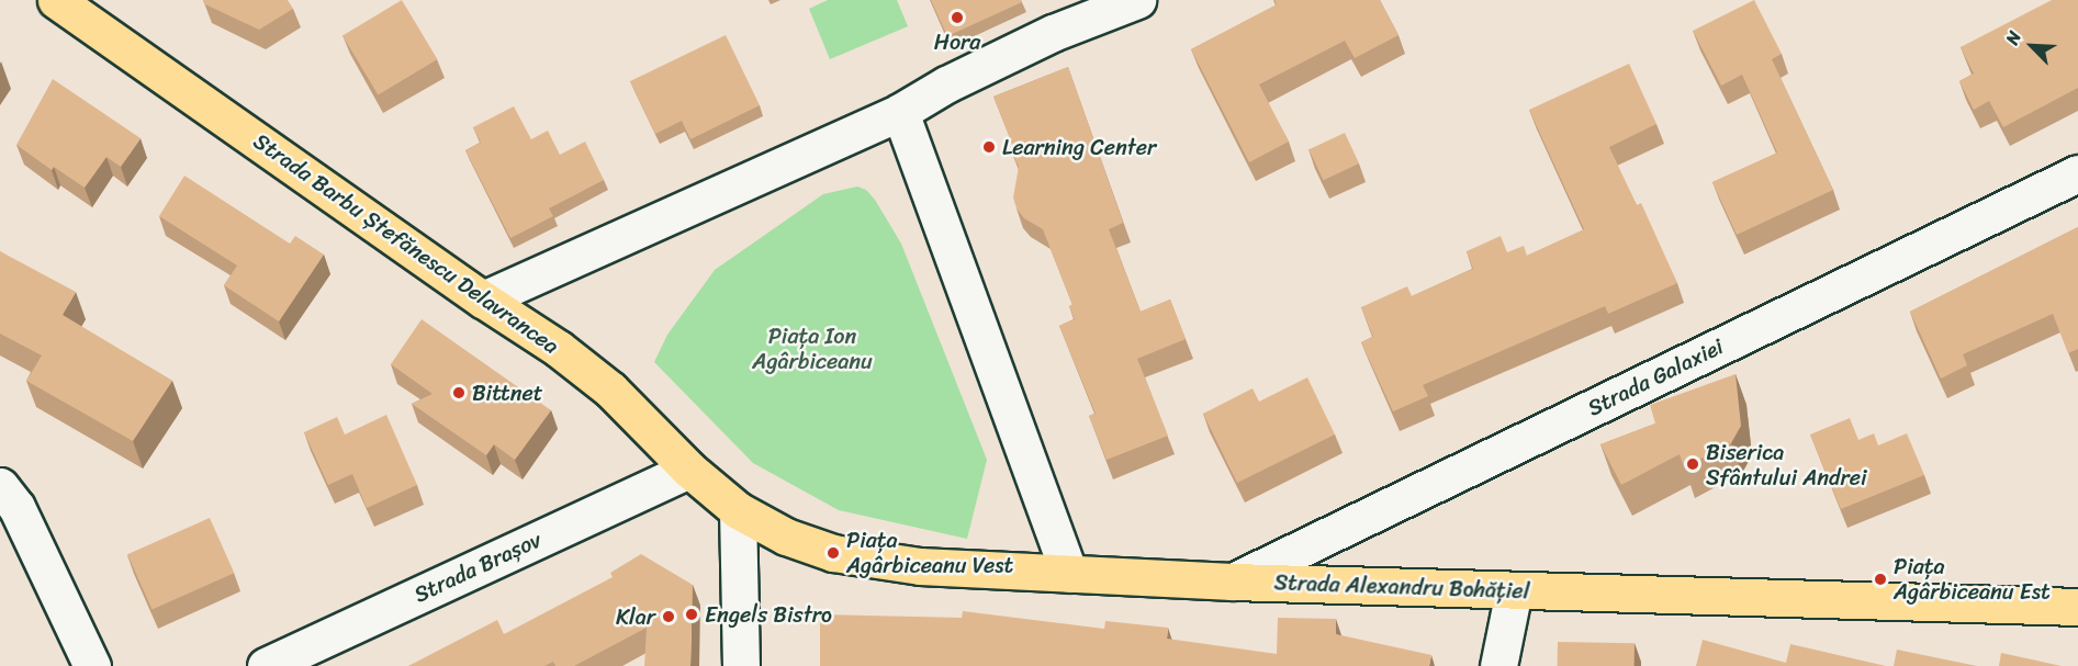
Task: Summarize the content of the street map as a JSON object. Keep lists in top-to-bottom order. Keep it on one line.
{"streets":{"main road":["Strada Barbu Ștefănescu Delavrancea","Strada Alexandru Bohățiel"],"street":["Strada Galaxiei","Strada Brașov"]},"crossings":[["Strada Barbu Ștefănescu Delavrancea","Strada Brașov"],["Strada Barbu Ștefănescu Delavrancea","Strada Alexandru Bohățiel"],["Strada Galaxiei","Strada Alexandru Bohățiel"]],"parks":["Piața Ion Agârbiceanu"],"places":["Hora","Learning Center","Bittnet","Biserica Sfântului Andrei","Piața Agârbiceanu Vest","Piața Agârbiceanu Est","Engels Bistro","Klar"],"north":"top left"}
